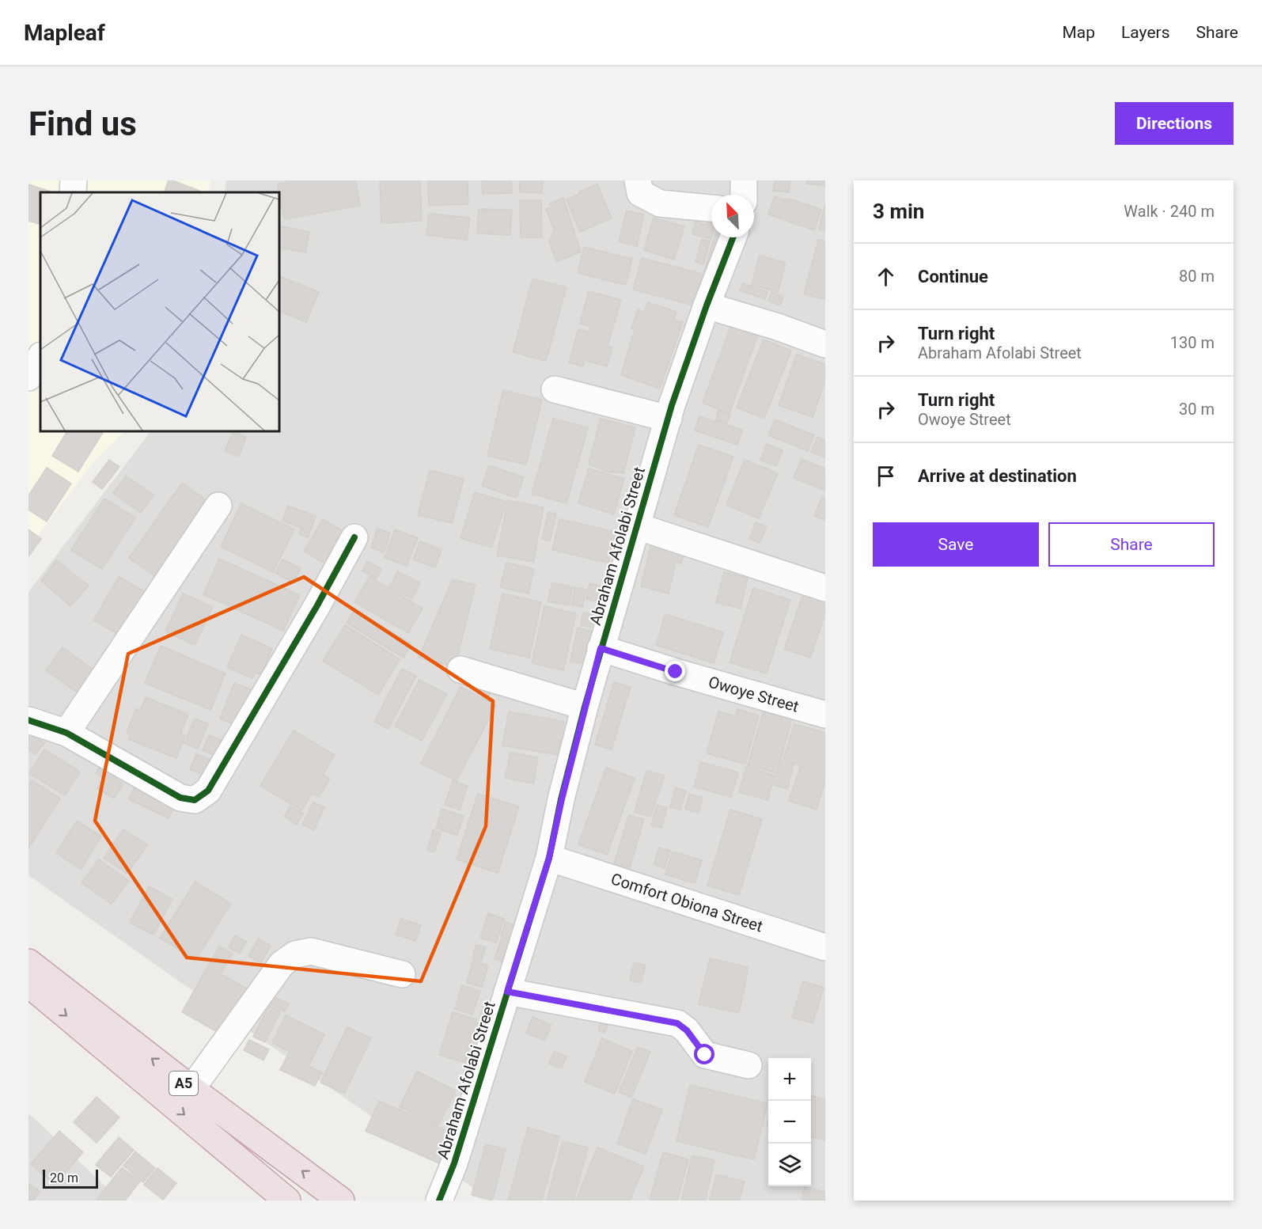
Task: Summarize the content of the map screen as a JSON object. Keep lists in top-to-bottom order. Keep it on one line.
{"streets":{"highway":["A5"],"street":["Abraham Afolabi Street","Owoye Street","Comfort Obiona Street"]},"crossings":[["Abraham Afolabi Street","Owoye Street"],["Abraham Afolabi Street","Comfort Obiona Street"]],"scale_bar":"20 m","north":"top left","page":{"header":"Mapleaf","nav":["Map","Layers","Share"],"buttons":["Directions",["Save","Share"]],"title":"Find us","heading":["3 min","Walk · 240 m"],"list":[["Continue","80 m"],["Turn right","Abraham Afolabi Street","130 m"],["Turn right","Owoye Street","30 m"],"Arrive at destination"],"map_buttons":["+","−"],"scale":"20 m"}}
